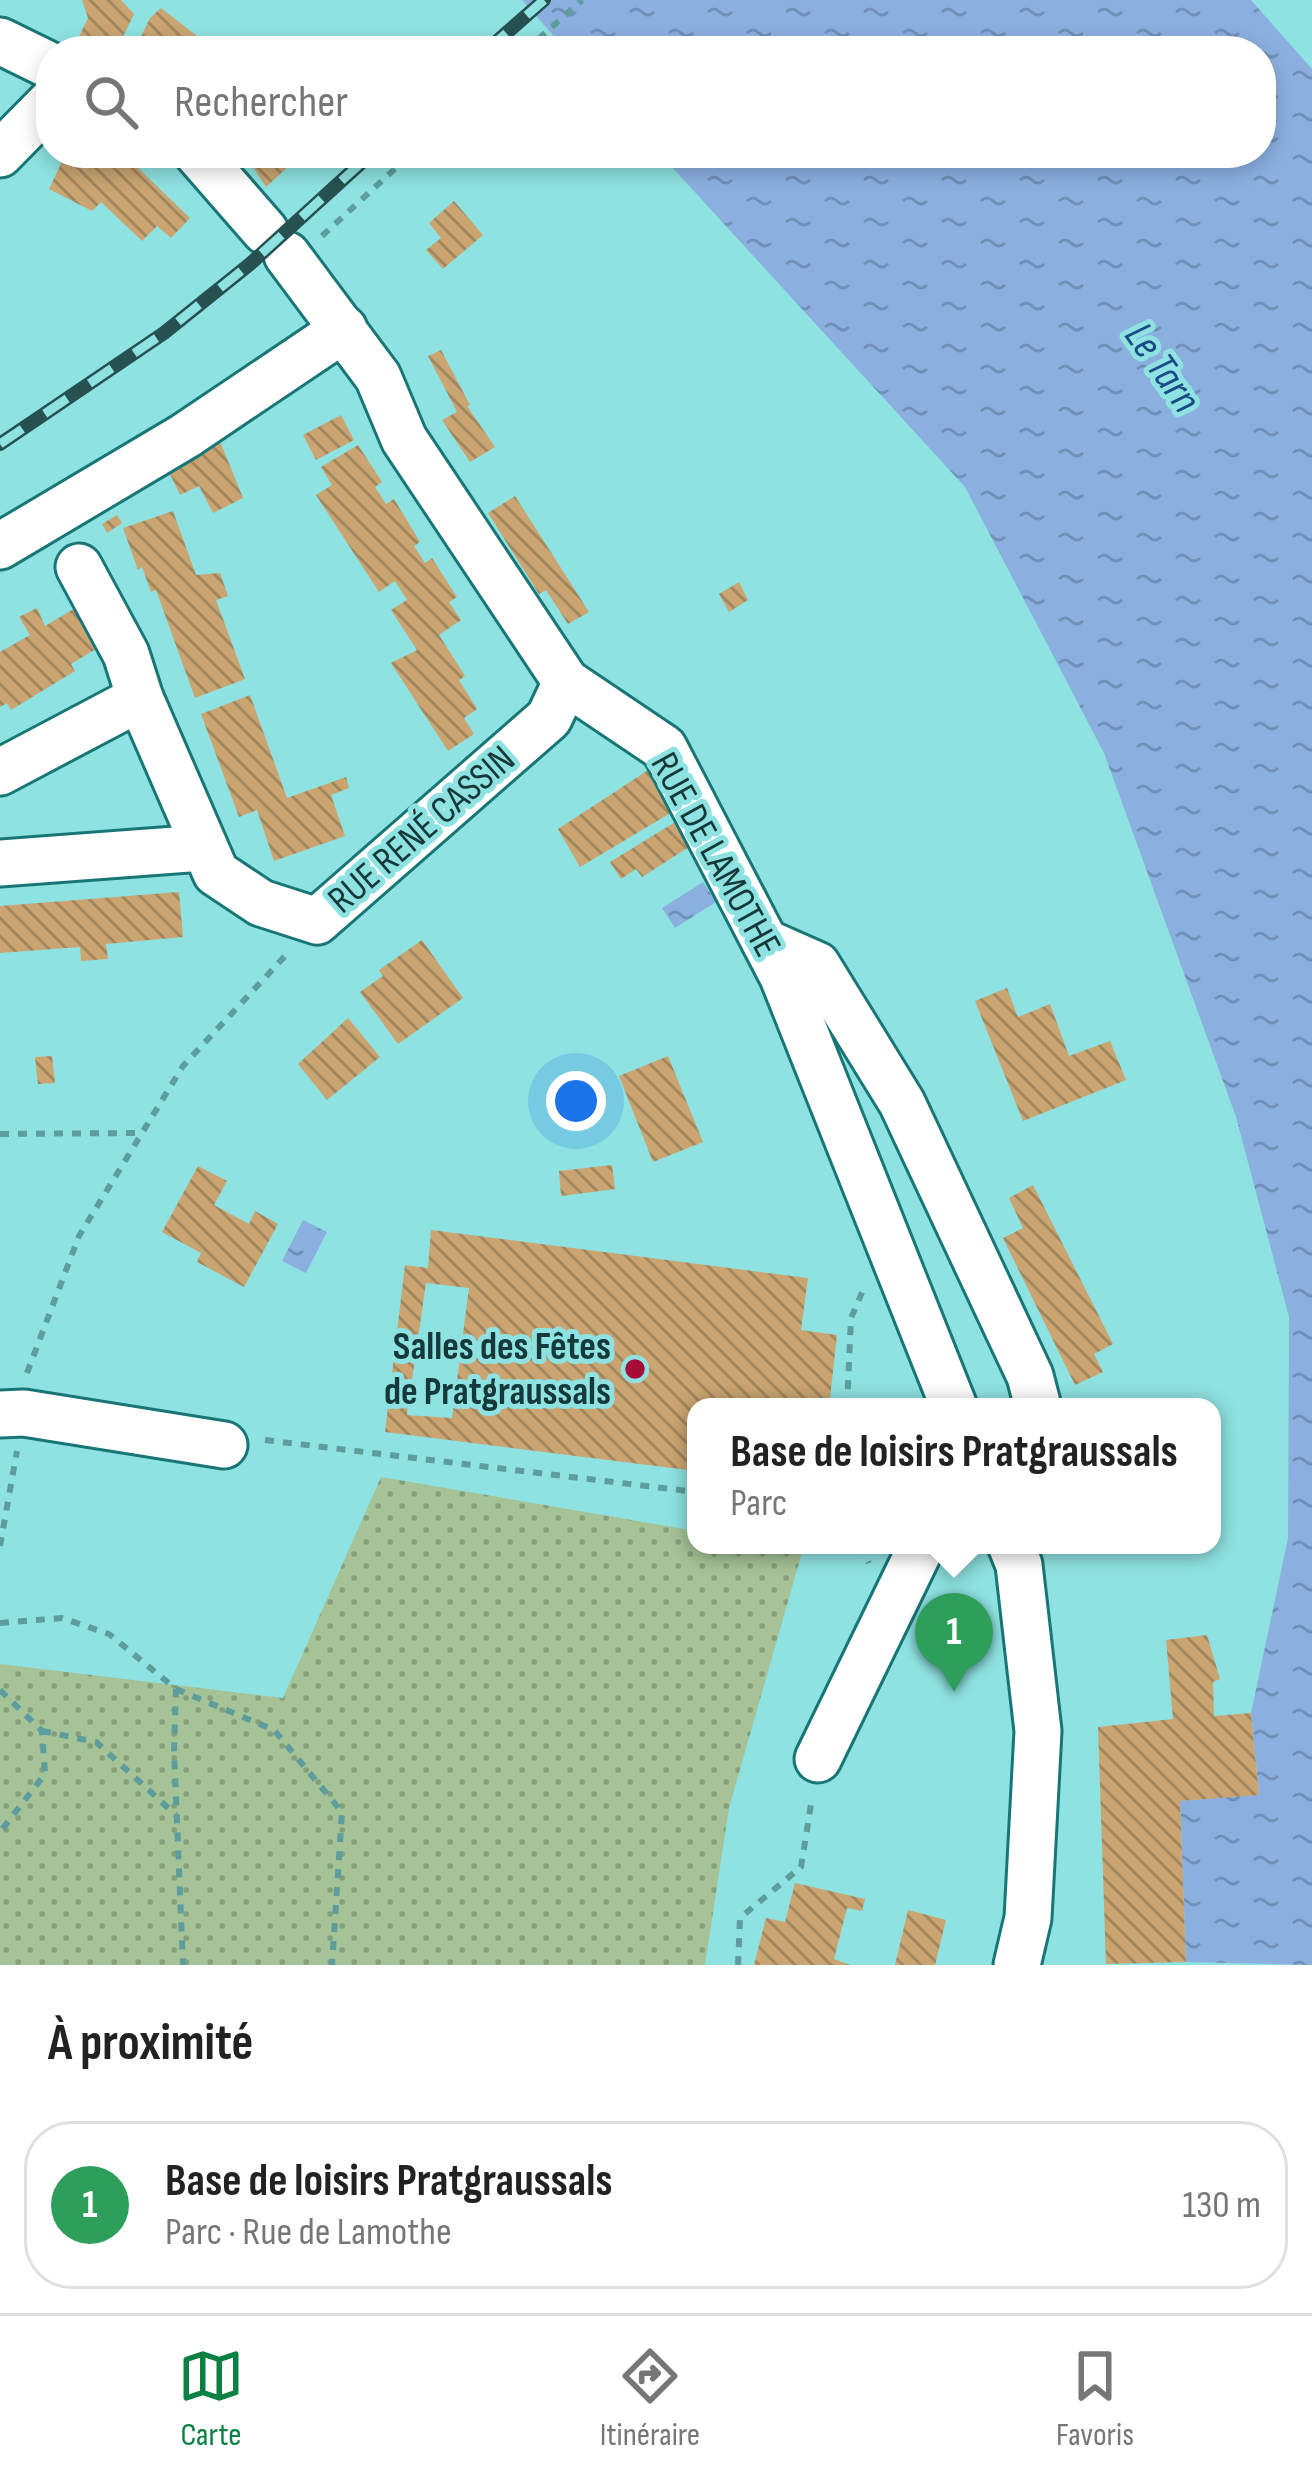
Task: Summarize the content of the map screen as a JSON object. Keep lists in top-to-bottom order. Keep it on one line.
{"streets":{"street":["RUE RENÉ CASSIN","RUE DE LAMOTHE"]},"crossings":[["RUE RENÉ CASSIN","RUE DE LAMOTHE"]],"water":["Le Tarn"],"places":["Salles des Fêtes de Pratgraussals"],"page":{"search":"Rechercher","popup":["Base de loisirs Pratgraussals","Parc"],"pins":"1","heading":"À proximité","list":[{"mark":"1","name":"Base de loisirs Pratgraussals","note":"Parc · Rue de Lamothe","value":"130 m"}],"nav":["Carte","Itinéraire","Favoris"]}}
